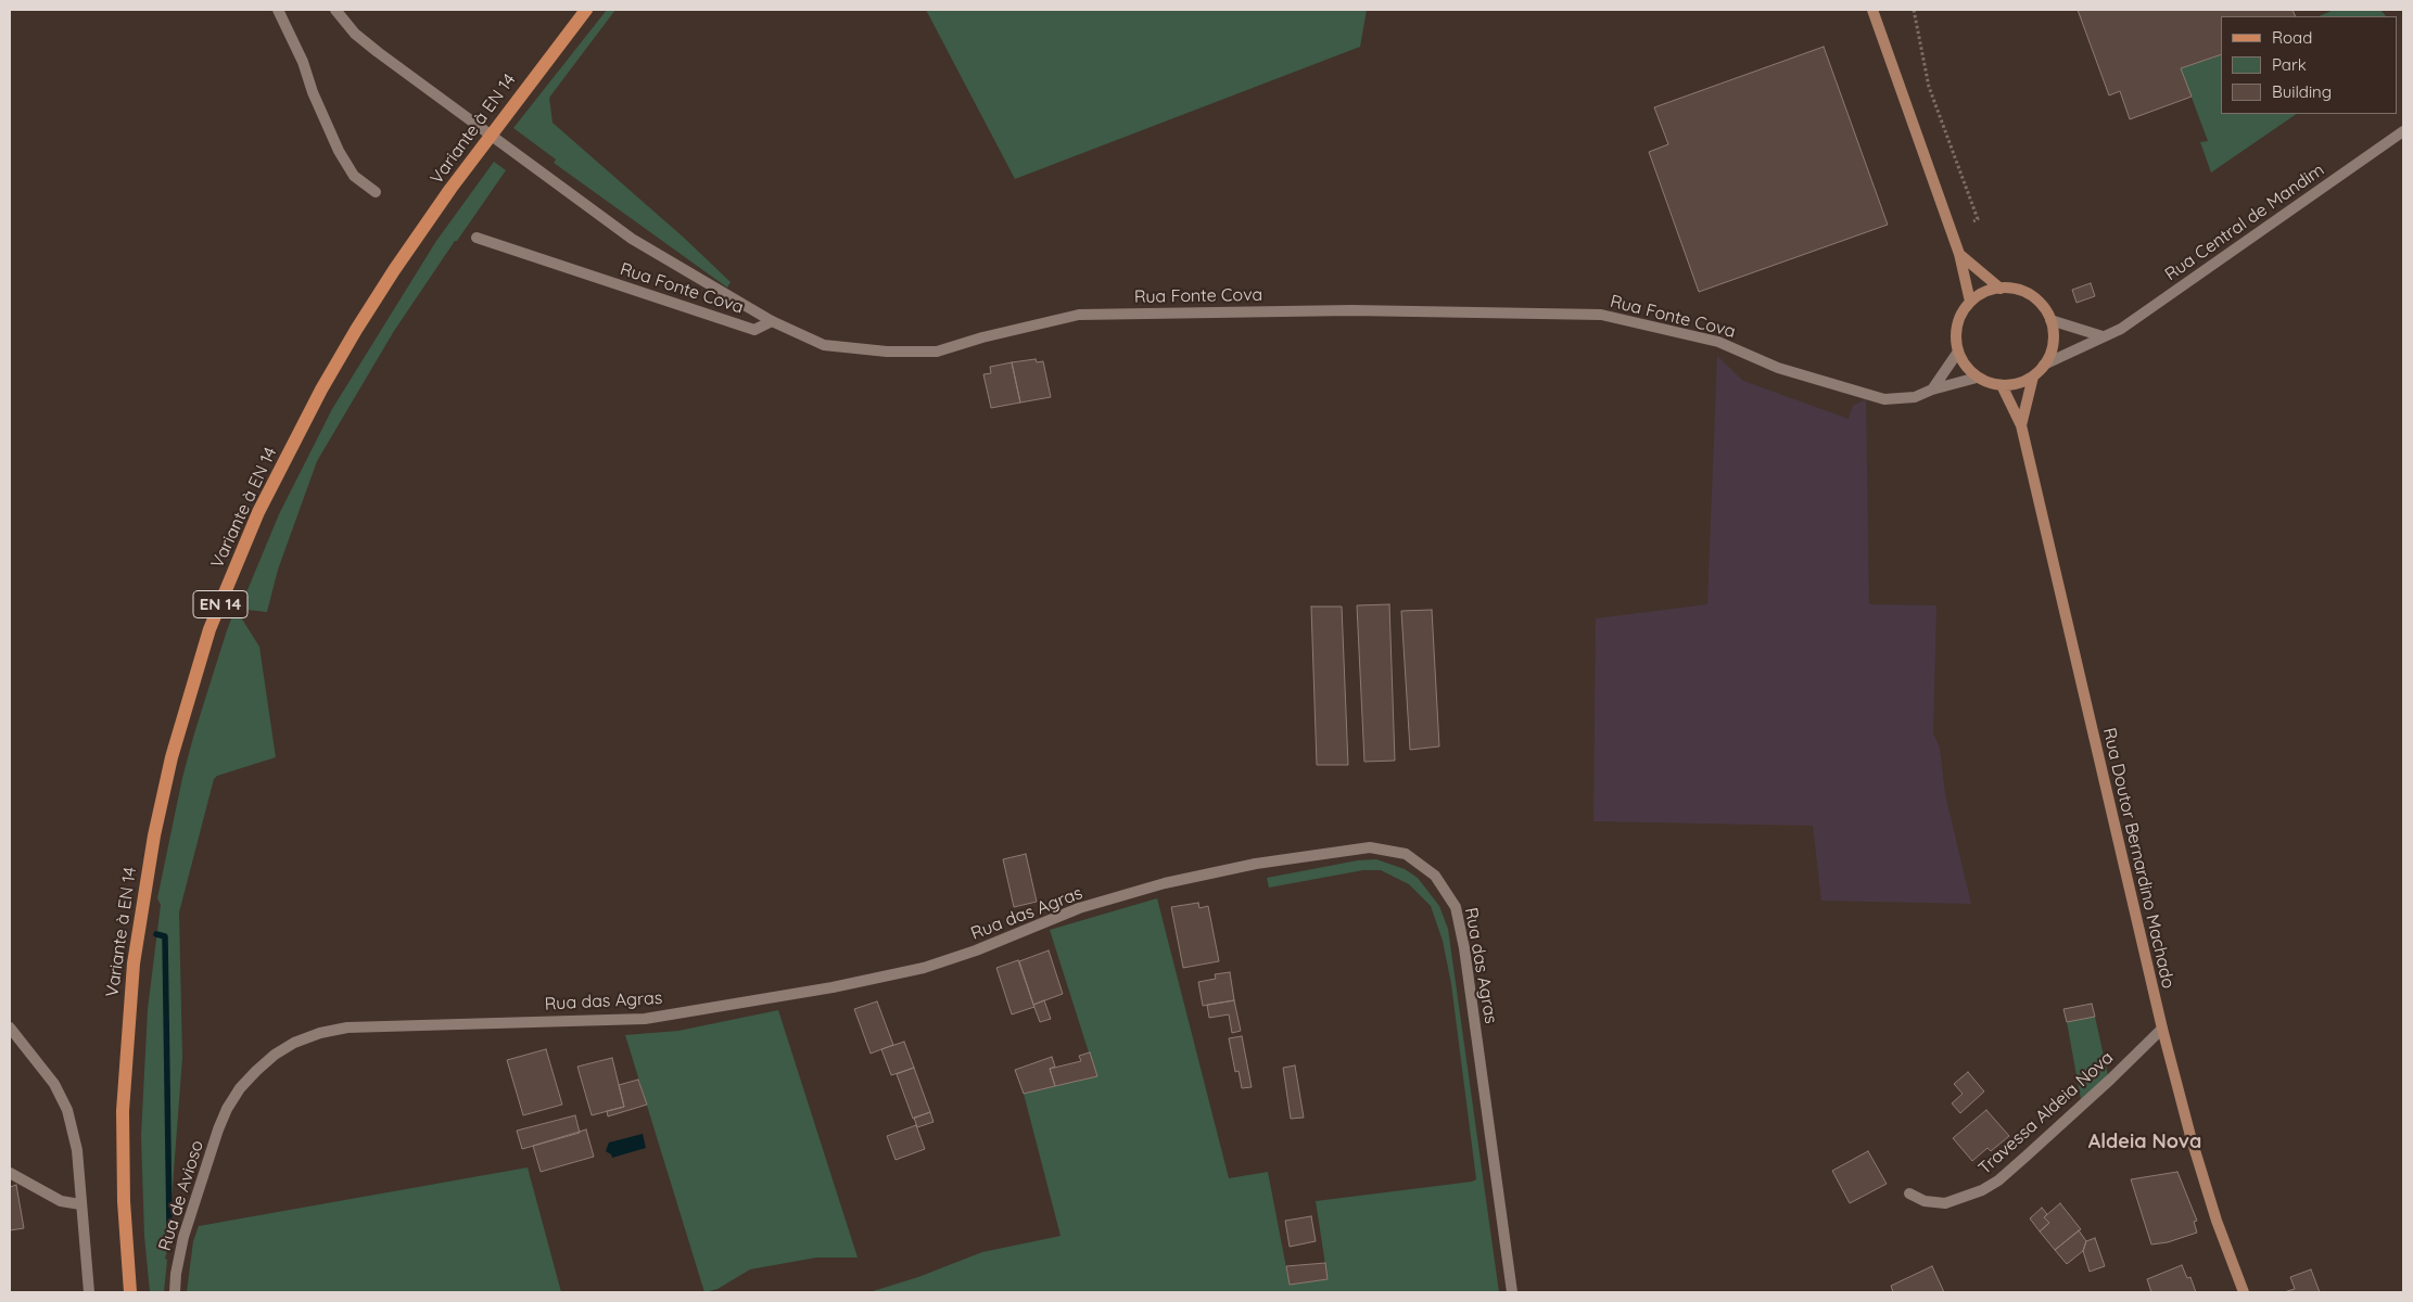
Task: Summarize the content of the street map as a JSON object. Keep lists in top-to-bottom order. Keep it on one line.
{"streets":{"main road":["Variante à EN 14","EN 14","Rua Doutor Bernardino Machado"],"street":["Rua Central de Mandim","Rua Fonte Cova","Rua das Agras","Travessa Aldeia Nova","Rua de Avioso"]},"crossings":[["Rua Central de Mandim","Rua Fonte Cova"],["Rua Central de Mandim","Rua Doutor Bernardino Machado"],["Rua Fonte Cova","Rua Doutor Bernardino Machado"],["Rua Doutor Bernardino Machado","Travessa Aldeia Nova"],["Rua das Agras","Rua de Avioso"]],"districts":["Aldeia Nova"],"legend":["Road","Park","Building"]}
